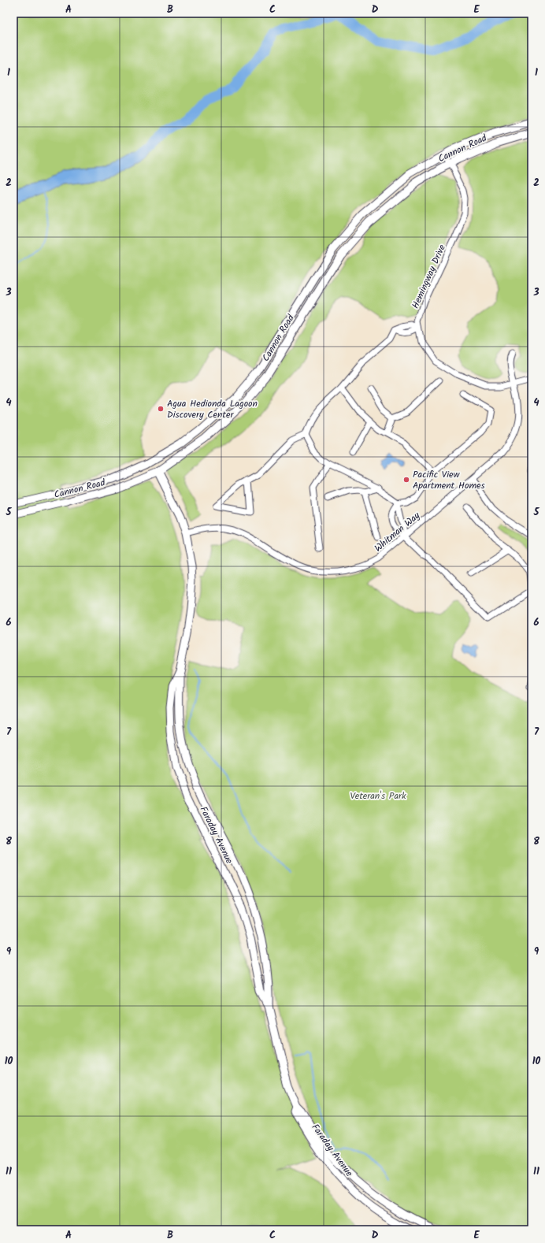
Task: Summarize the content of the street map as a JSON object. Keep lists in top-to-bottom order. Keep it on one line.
{"streets":{"main road":["Cannon Road","Faraday Avenue"],"street":["Hemingway Drive","Whitman Way"]},"crossings":[["Cannon Road","Hemingway Drive"],["Cannon Road","Faraday Avenue"],["Hemingway Drive","Whitman Way"],["Whitman Way","Faraday Avenue"]],"parks":["Veteran's Park"],"places":["Agua Hedionda Lagoon Discovery Center","Pacific View Apartment Homes"],"grid":{"columns":["A","B","C","D","E"],"rows":["1","2","3","4","5","6","7","8","9","10","11"]}}
